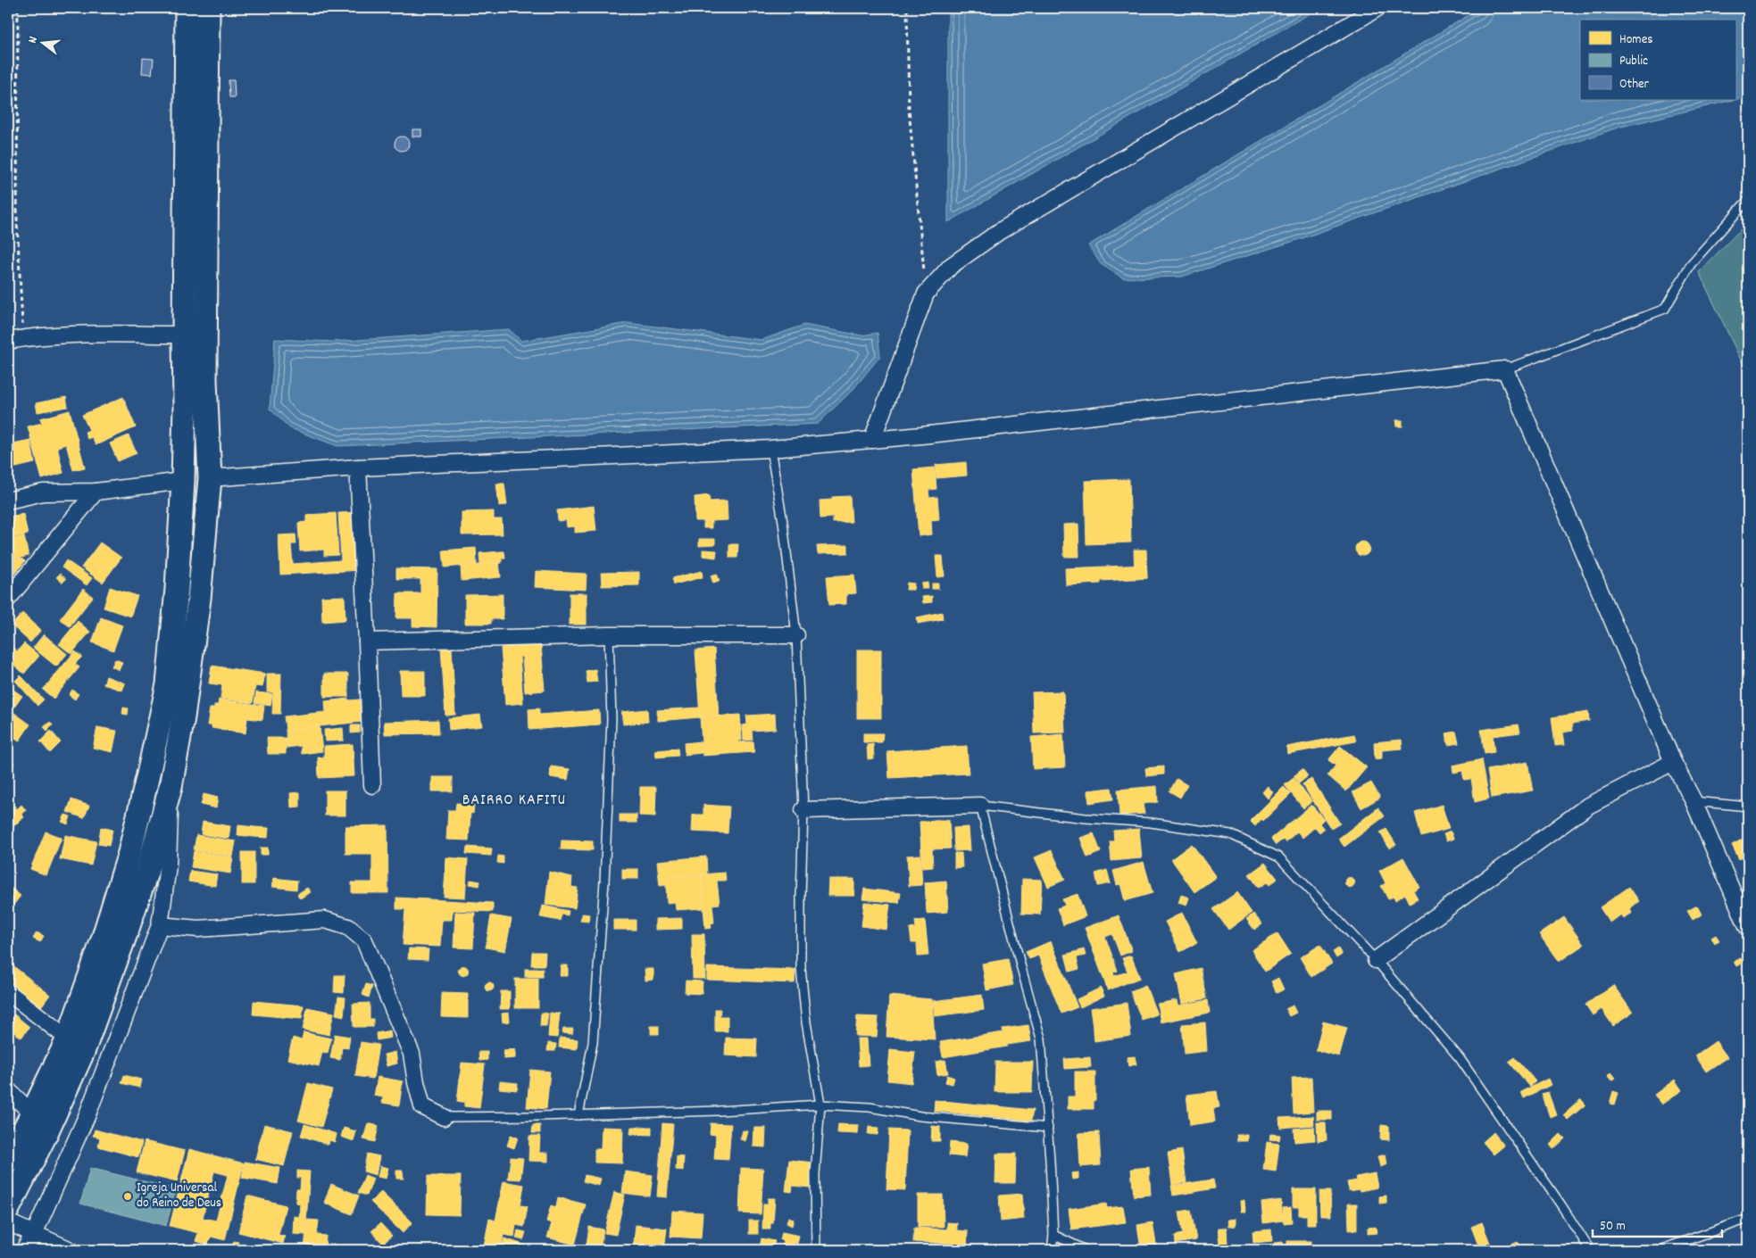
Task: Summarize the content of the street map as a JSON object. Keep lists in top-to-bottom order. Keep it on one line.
{"districts":["BAIRRO KAFITU"],"places":["Igreja Universal do Reino de Deus"],"legend":["Homes","Public","Other"],"scale_bar":"50 m","north":"left"}
